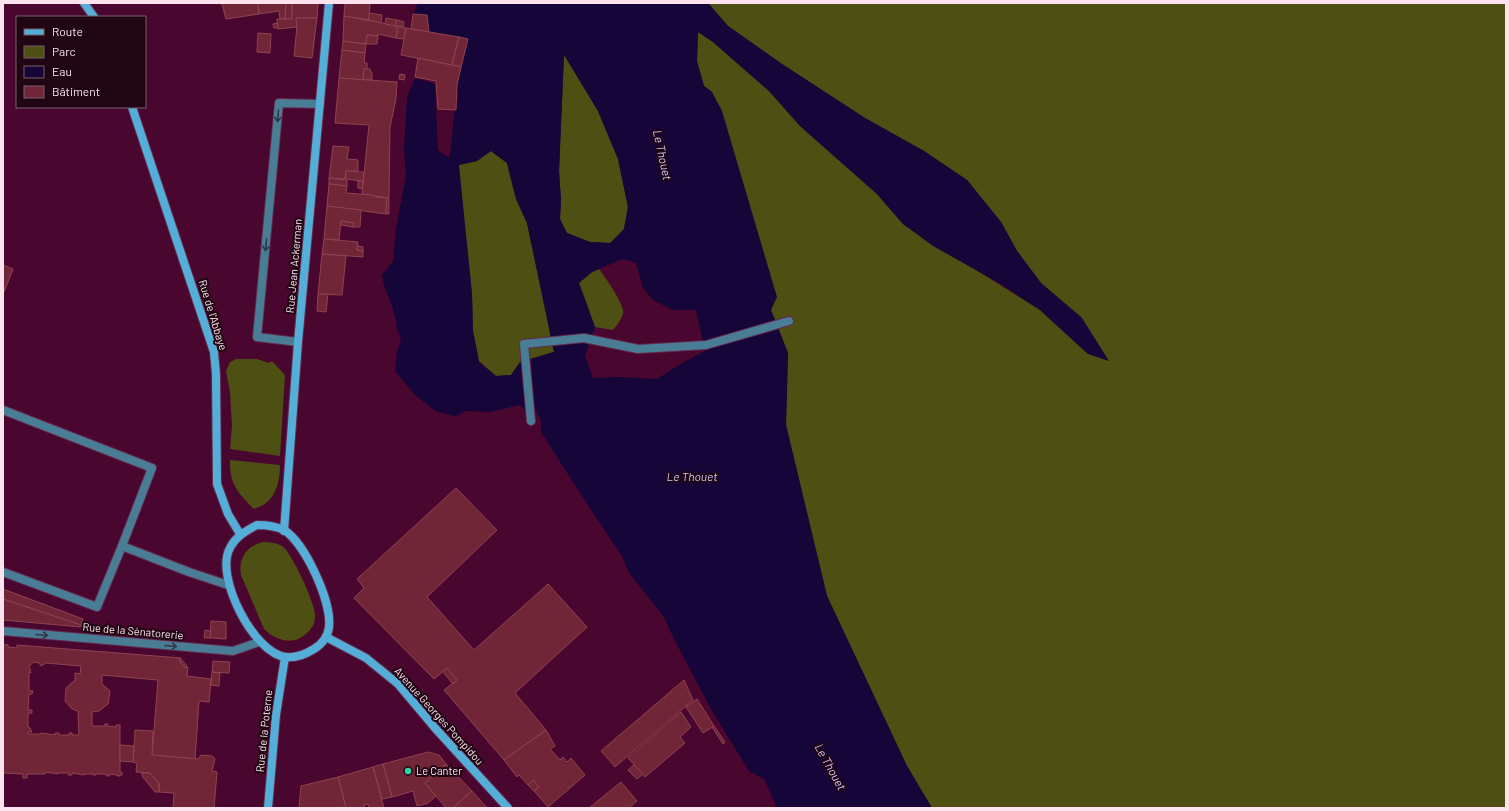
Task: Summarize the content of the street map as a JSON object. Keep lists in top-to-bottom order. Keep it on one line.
{"streets":{"main road":["Rue Jean Ackerman","Rue de l'Abbaye","Avenue Georges Pompidou","Rue de la Poterne"],"street":["Rue de la Sénatorerie"]},"crossings":[["Rue Jean Ackerman","Rue de l'Abbaye"],["Rue Jean Ackerman","Rue de la Sénatorerie"],["Rue Jean Ackerman","Avenue Georges Pompidou"],["Rue Jean Ackerman","Rue de la Poterne"],["Rue de l'Abbaye","Rue de la Sénatorerie"],["Rue de l'Abbaye","Avenue Georges Pompidou"],["Rue de l'Abbaye","Rue de la Poterne"],["Rue de la Sénatorerie","Avenue Georges Pompidou"],["Rue de la Sénatorerie","Rue de la Poterne"],["Avenue Georges Pompidou","Rue de la Poterne"]],"one_way":["Rue de la Sénatorerie"],"water":["Le Thouet"],"places":["Le Canter"],"legend":["Route","Parc","Eau","Bâtiment"]}
